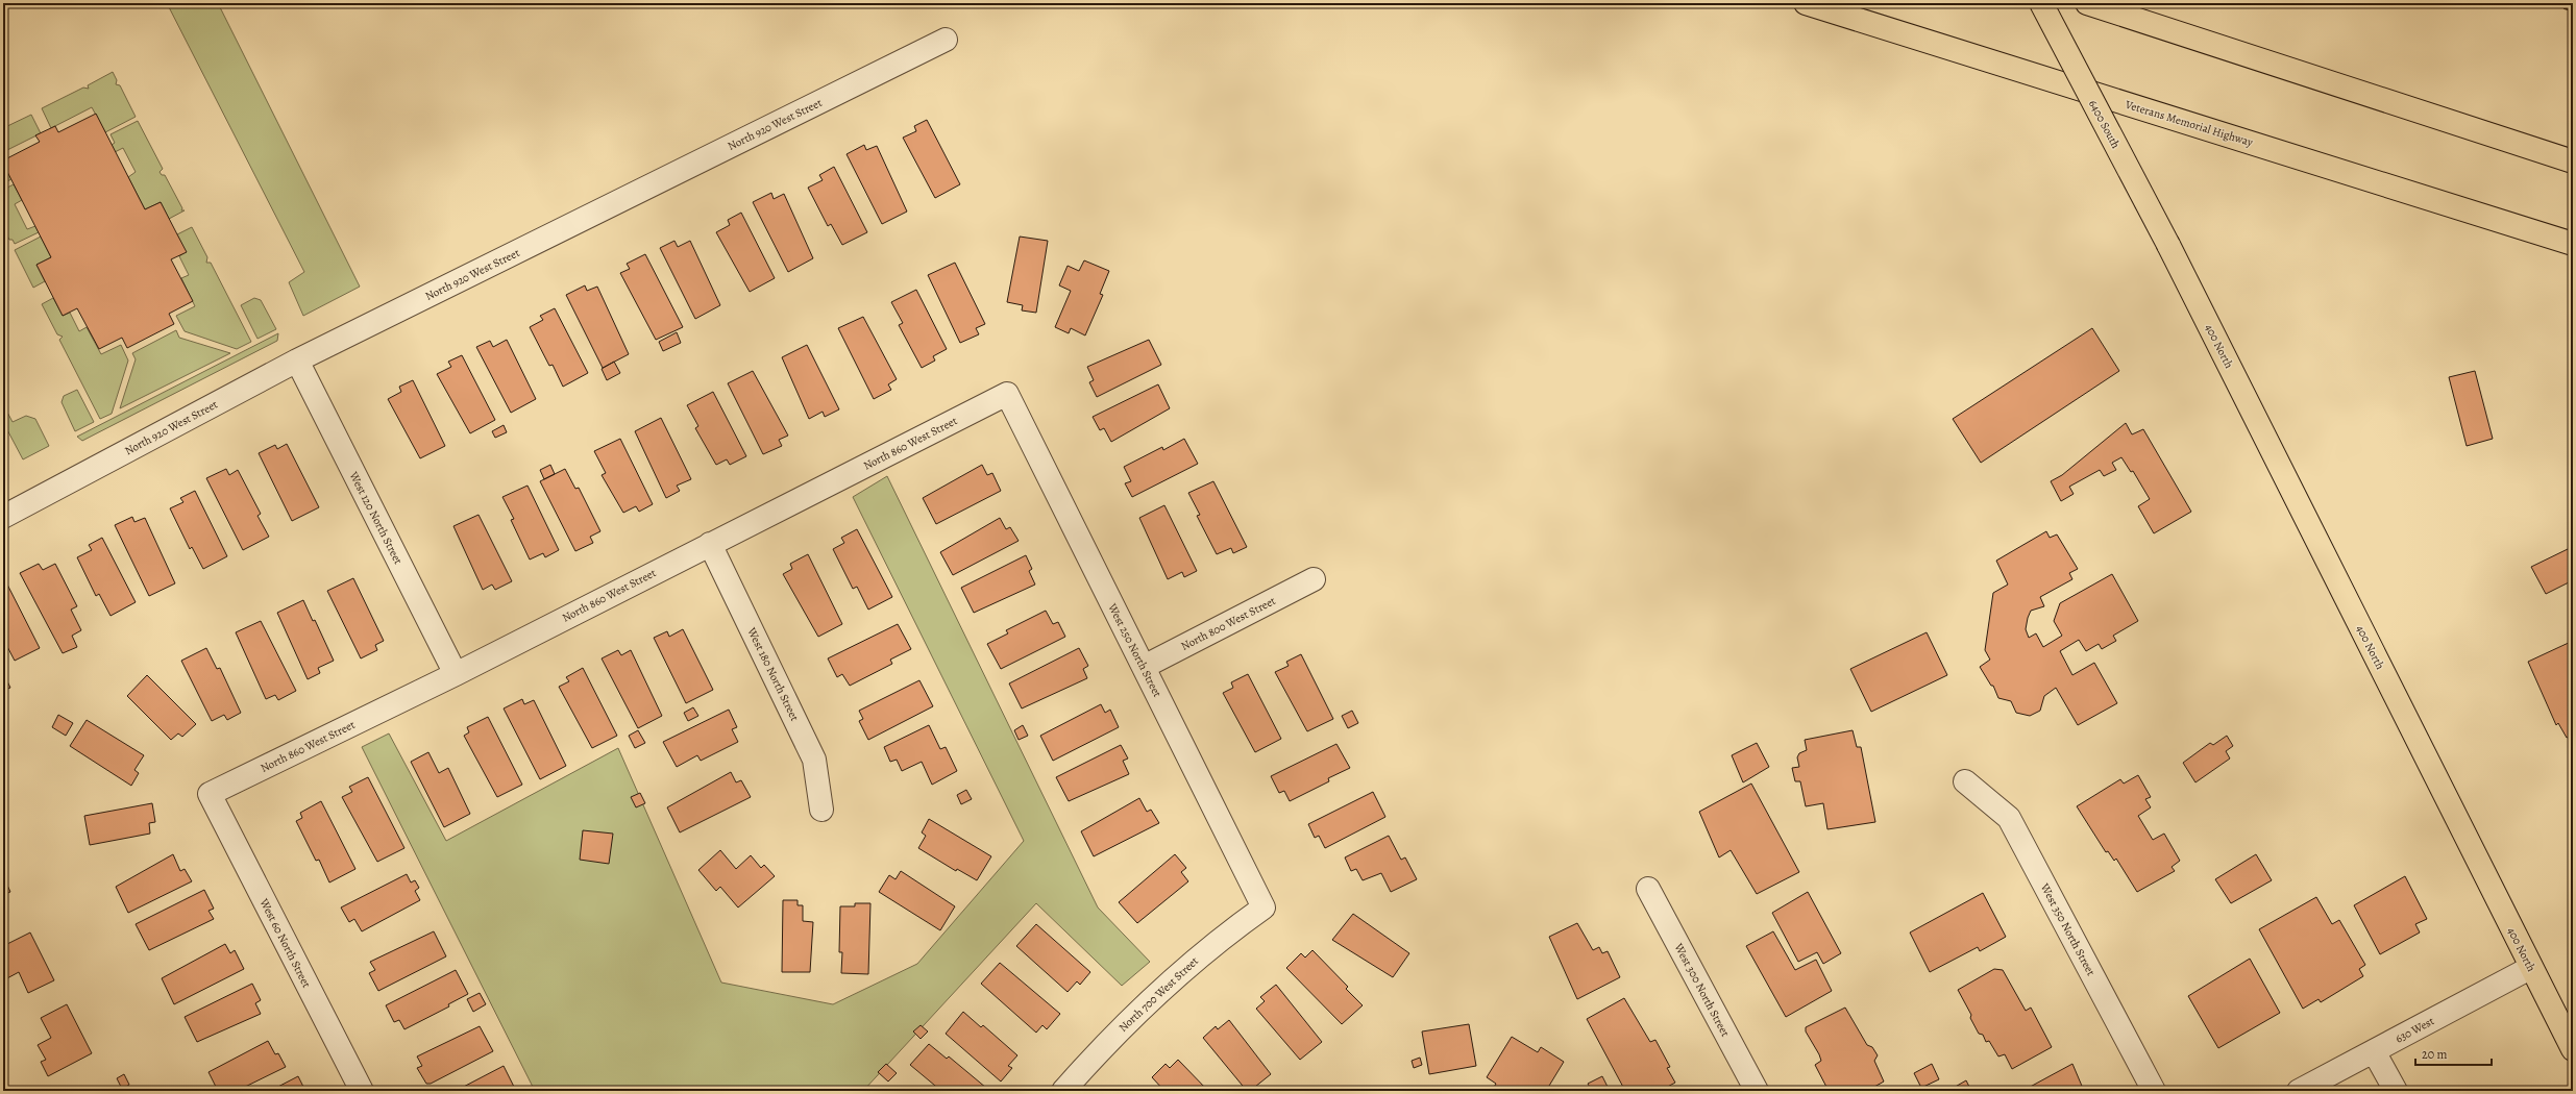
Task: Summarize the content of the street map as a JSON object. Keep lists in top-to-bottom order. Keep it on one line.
{"streets":{"main road":["Veterans Memorial Highway","6400 South","400 North"],"street":["North 920 West Street","North 860 West Street","West 120 North Street","North 800 West Street","West 250 North Street","West 180 North Street","West 350 North Street","West 60 North Street","West 300 North Street","North 700 West Street","630 West"]},"crossings":[["North 920 West Street","West 120 North Street"],["6400 South","400 North"],["400 North","630 West"],["North 860 West Street","West 120 North Street"],["North 860 West Street","West 250 North Street"],["North 860 West Street","West 180 North Street"],["North 860 West Street","West 60 North Street"],["North 800 West Street","West 250 North Street"],["West 250 North Street","North 700 West Street"]],"scale_bar":"20 m"}
